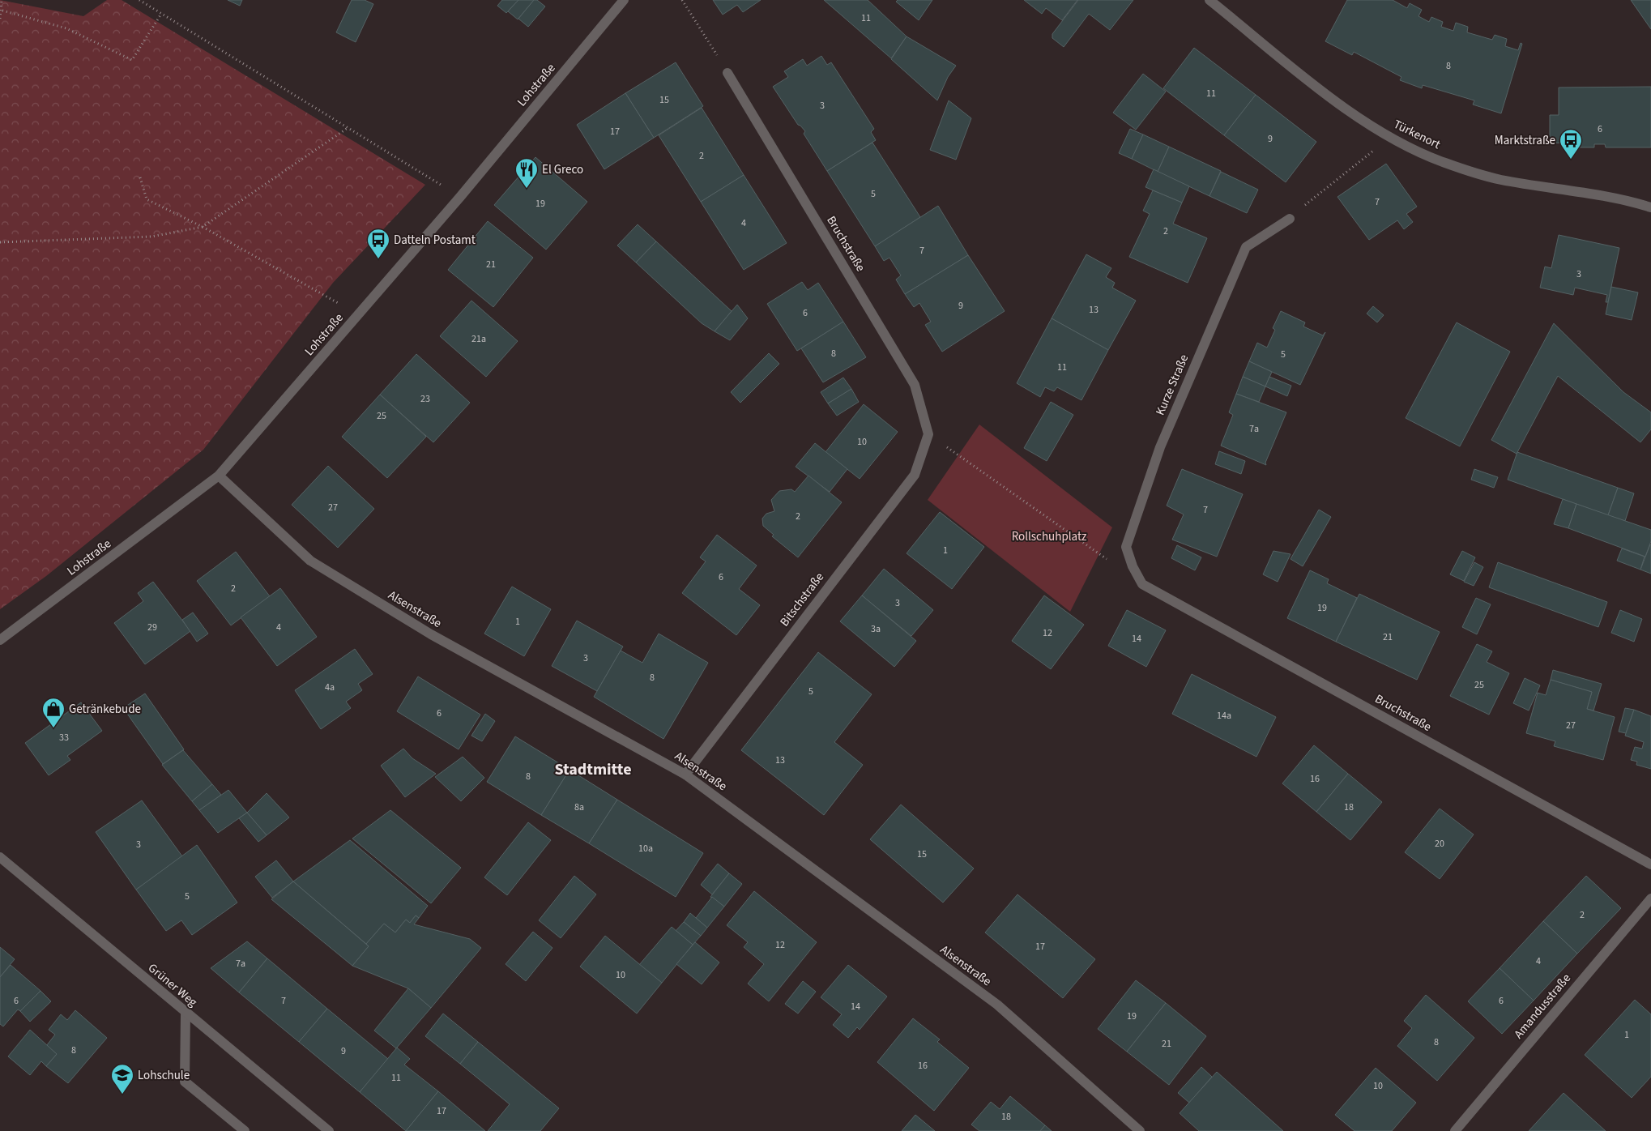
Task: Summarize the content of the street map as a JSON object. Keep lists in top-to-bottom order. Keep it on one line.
{"streets":{"street":["Lohstraße","Türkenort","Bruchstraße","Kurze Straße","Bitschstraße","Alsenstraße","Grüner Weg","Amandusstraße"]},"crossings":[["Lohstraße","Alsenstraße"],["Bruchstraße","Kurze Straße"],["Bruchstraße","Bitschstraße"],["Bitschstraße","Alsenstraße"]],"districts":["Stadtmitte"],"parks":["Rollschuhplatz"],"places":{"bus stop":["Marktstraße","Datteln Postamt"],"restaurant":["El Greco"],"shop":["Getränkebude"],"school or university":["Lohschule"]},"house_numbers":["11","8","11","15","3","6","17","9","2","5","7","19","4","2","7","21","3","9","13","6","21a","8","5","11","23","25","7a","10","27","7","2","1","6","2","3","19","1","29","4","3a","12","21","14","3","8","25","4a","5","6","14a","27","33","13","8","16","8a","18","20","3","10a","15","5","2","12","17","4","7a","10","6","7","6","14","19","1","8","21","8","9","16","11","10","17","18"]}
